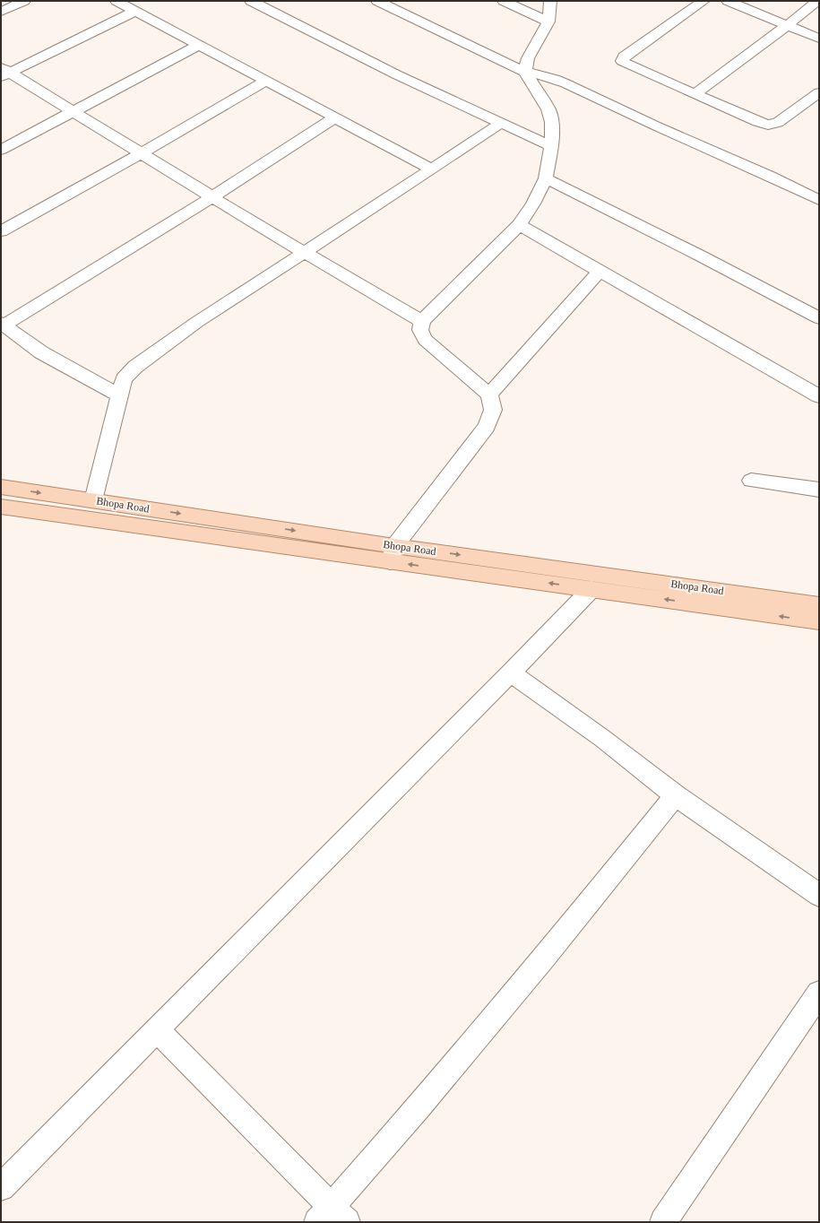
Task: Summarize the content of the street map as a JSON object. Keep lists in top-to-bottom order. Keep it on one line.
{"streets":{"main road":["Bhopa Road"]}}
